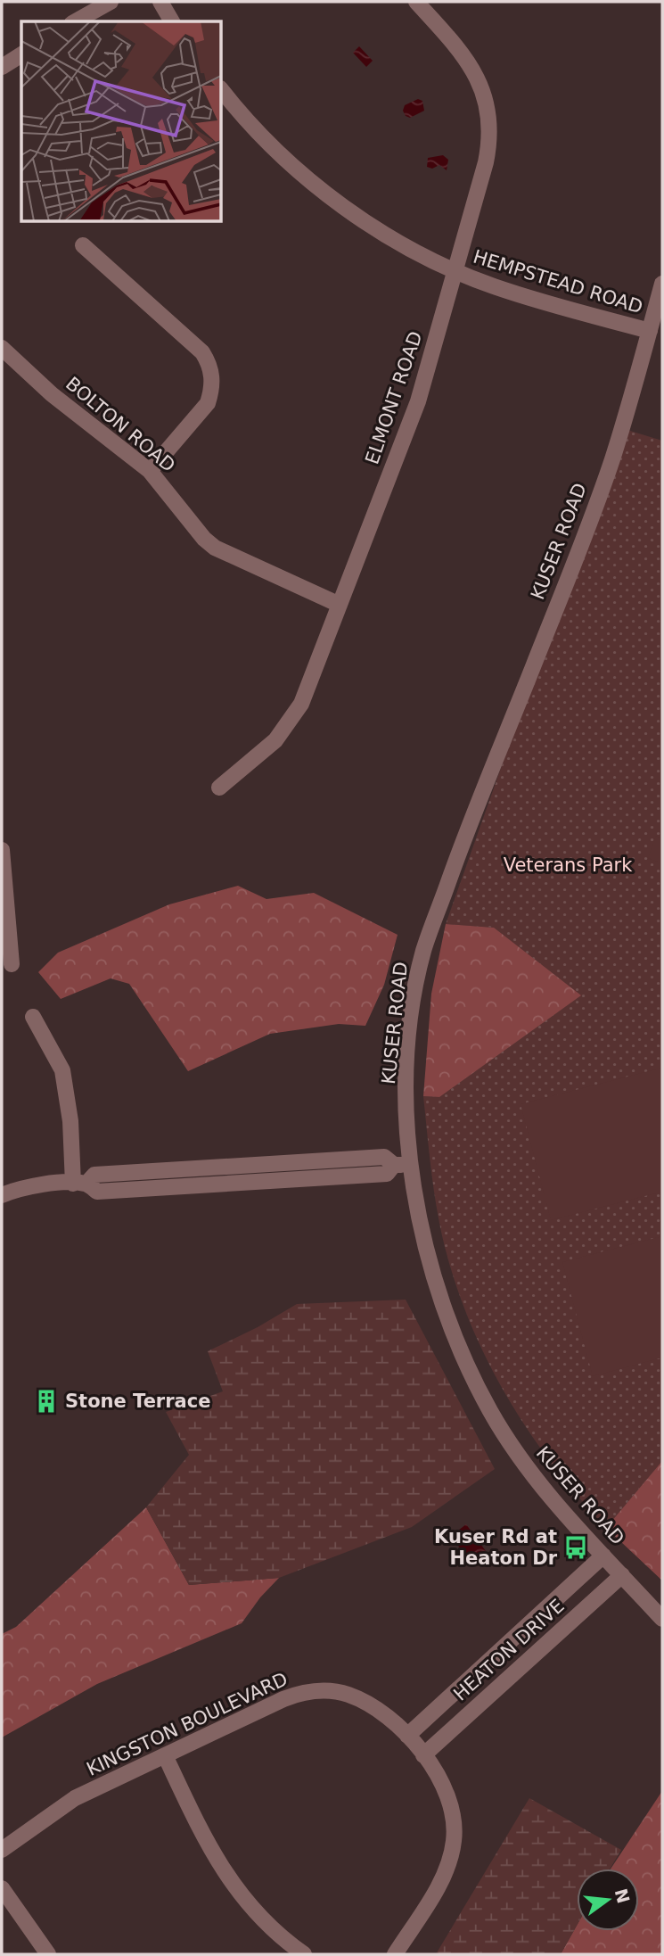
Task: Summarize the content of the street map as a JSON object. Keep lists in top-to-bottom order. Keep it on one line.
{"streets":{"street":["HEMPSTEAD ROAD","ELMONT ROAD","BOLTON ROAD","KUSER ROAD","HEATON DRIVE","KINGSTON BOULEVARD"]},"crossings":[["HEMPSTEAD ROAD","ELMONT ROAD"],["HEMPSTEAD ROAD","KUSER ROAD"],["ELMONT ROAD","BOLTON ROAD"],["KUSER ROAD","HEATON DRIVE"],["HEATON DRIVE","KINGSTON BOULEVARD"]],"parks":["Veterans Park"],"places":{"building":["Stone Terrace"],"bus stop":["Kuser Rd at Heaton Dr"]},"north":"right"}
